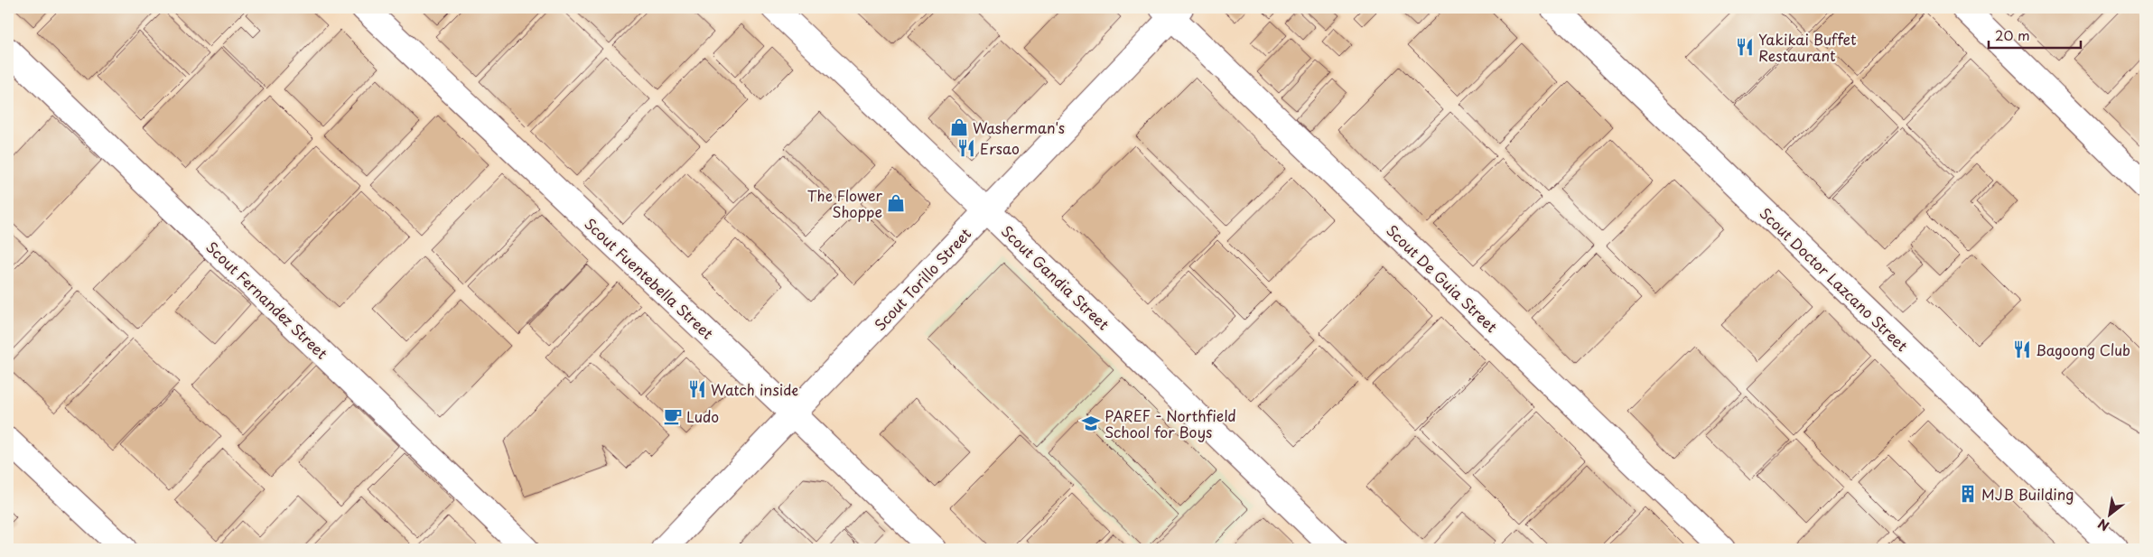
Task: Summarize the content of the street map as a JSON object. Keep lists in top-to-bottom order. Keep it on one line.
{"streets":{"street":["Scout Gandia Street","Scout Fuentebella Street","Scout De Guia Street","Scout Torillo Street","Scout Doctor Lazcano Street","Scout Fernandez Street"]},"crossings":[["Scout Gandia Street","Scout Torillo Street"],["Scout Fuentebella Street","Scout Torillo Street"],["Scout De Guia Street","Scout Torillo Street"]],"places":{"restaurant":["Yakikai Buffet Restaurant","Ersao","Bagoong Club","Watch inside"],"shop":["Washerman's","The Flower Shoppe"],"cafe":["Ludo"],"school or university":["PAREF - Northfield School for Boys"],"building":["MJB Building"]},"scale_bar":"20 m","north":"bottom left"}
